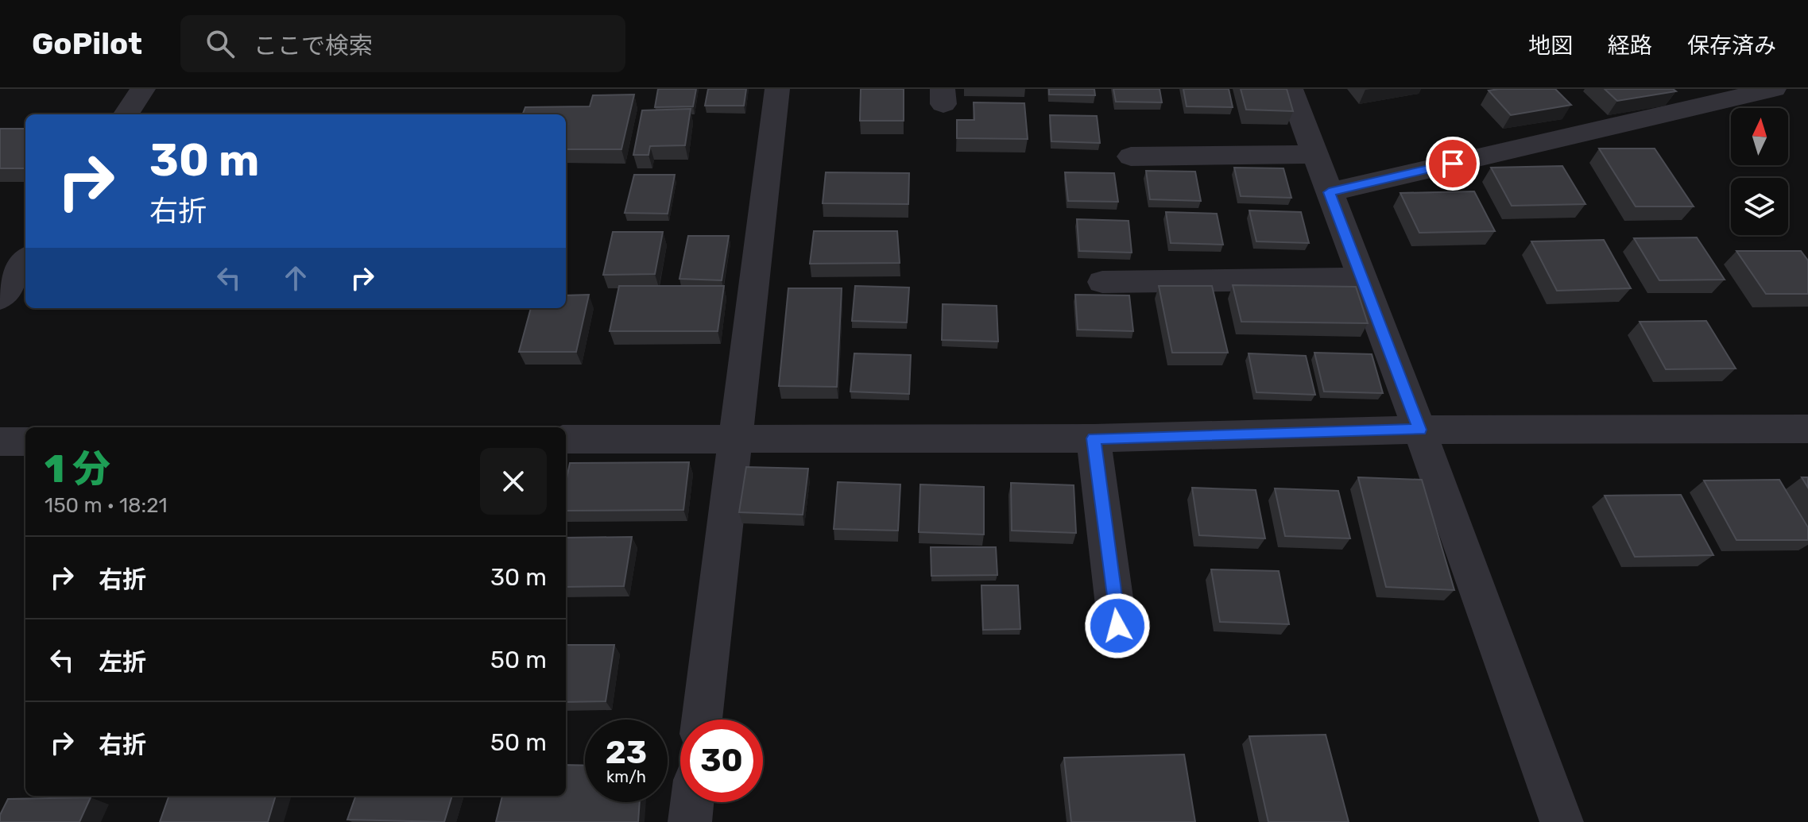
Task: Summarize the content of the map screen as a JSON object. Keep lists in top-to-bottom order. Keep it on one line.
{"north":"top","page":{"header":"GoPilot","search":"ここで検索","nav":["地図","経路","保存済み"],"turn":["30 m","右折"],"heading":["1 分","150 m · 18:21"],"list":[{"name":"右折","value":"30 m"},{"name":"左折","value":"50 m"},{"name":"右折","value":"50 m"}],"speed":"23 km/h","limit":"30"}}
